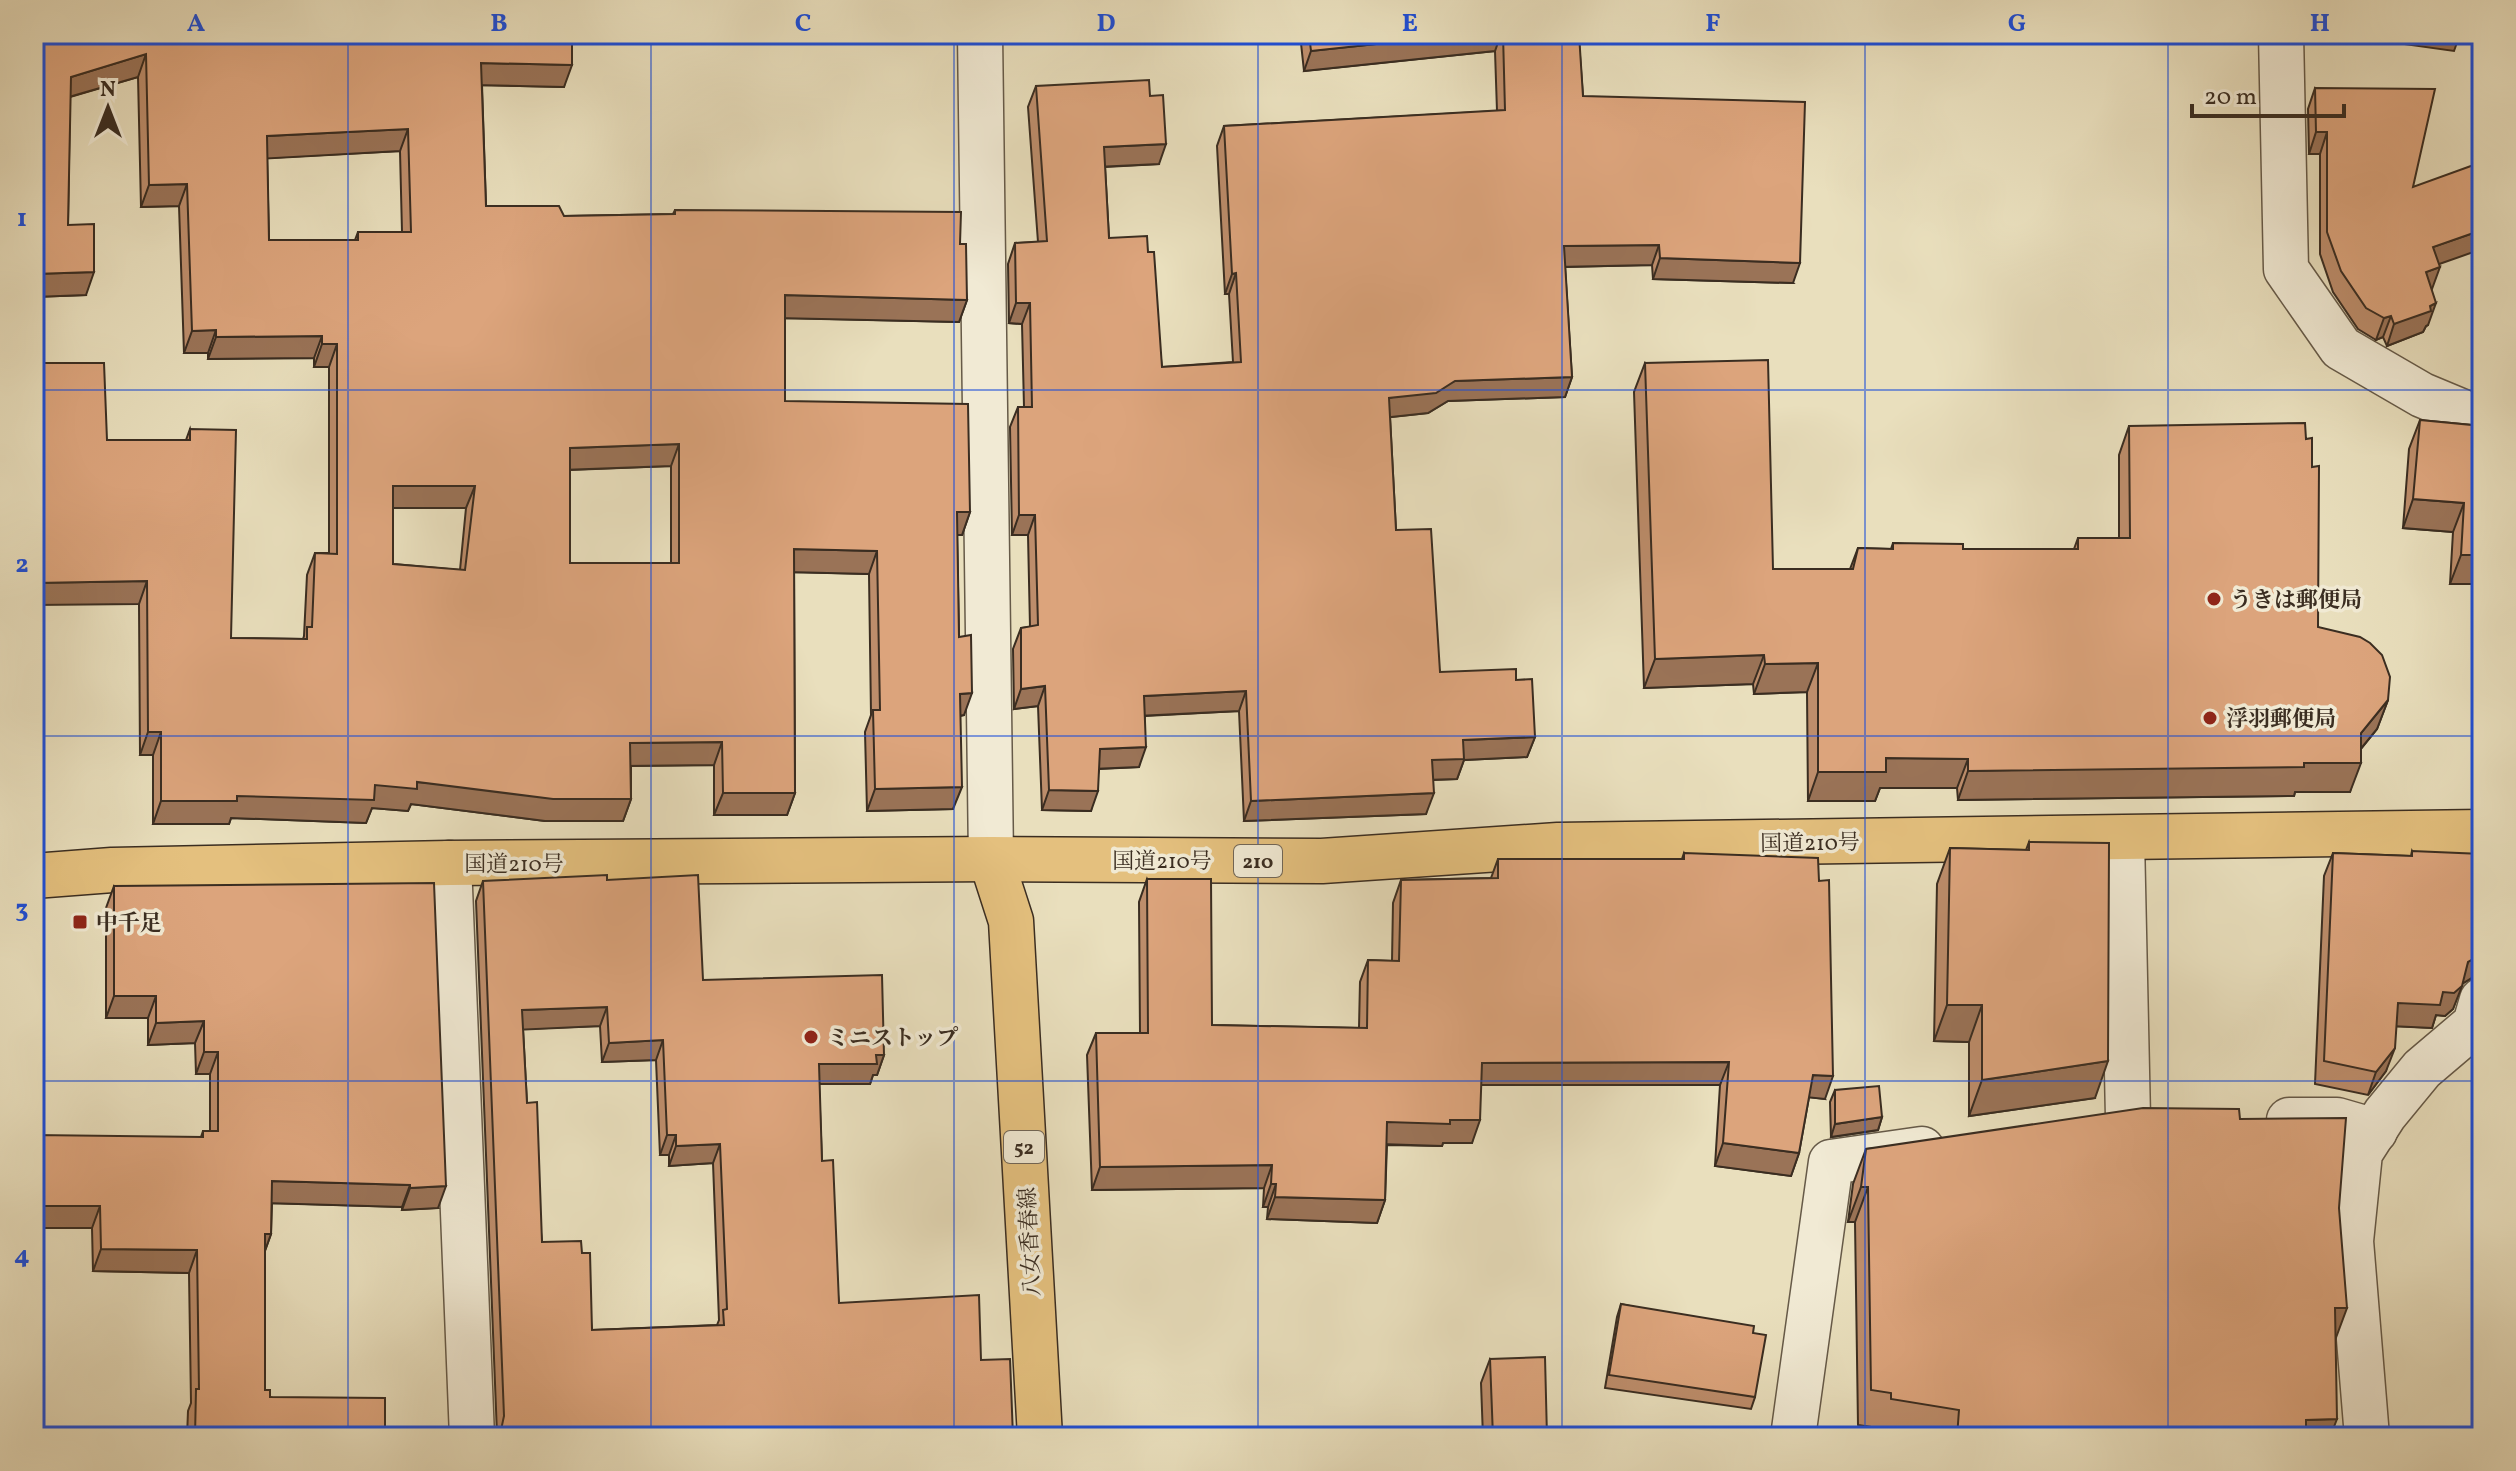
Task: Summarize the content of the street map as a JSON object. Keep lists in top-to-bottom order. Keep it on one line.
{"streets":{"main road":["国道210号","210","52","八女香春線"]},"crossings":[["国道210号","八女香春線"]],"places":{"other":["うきは郵便局","浮羽郵便局","ミニストップ"],"transit":["中千足"]},"scale_bar":"20 m","north":"top","grid":{"columns":["A","B","C","D","E","F","G","H"],"rows":["1","2","3","4"]}}
